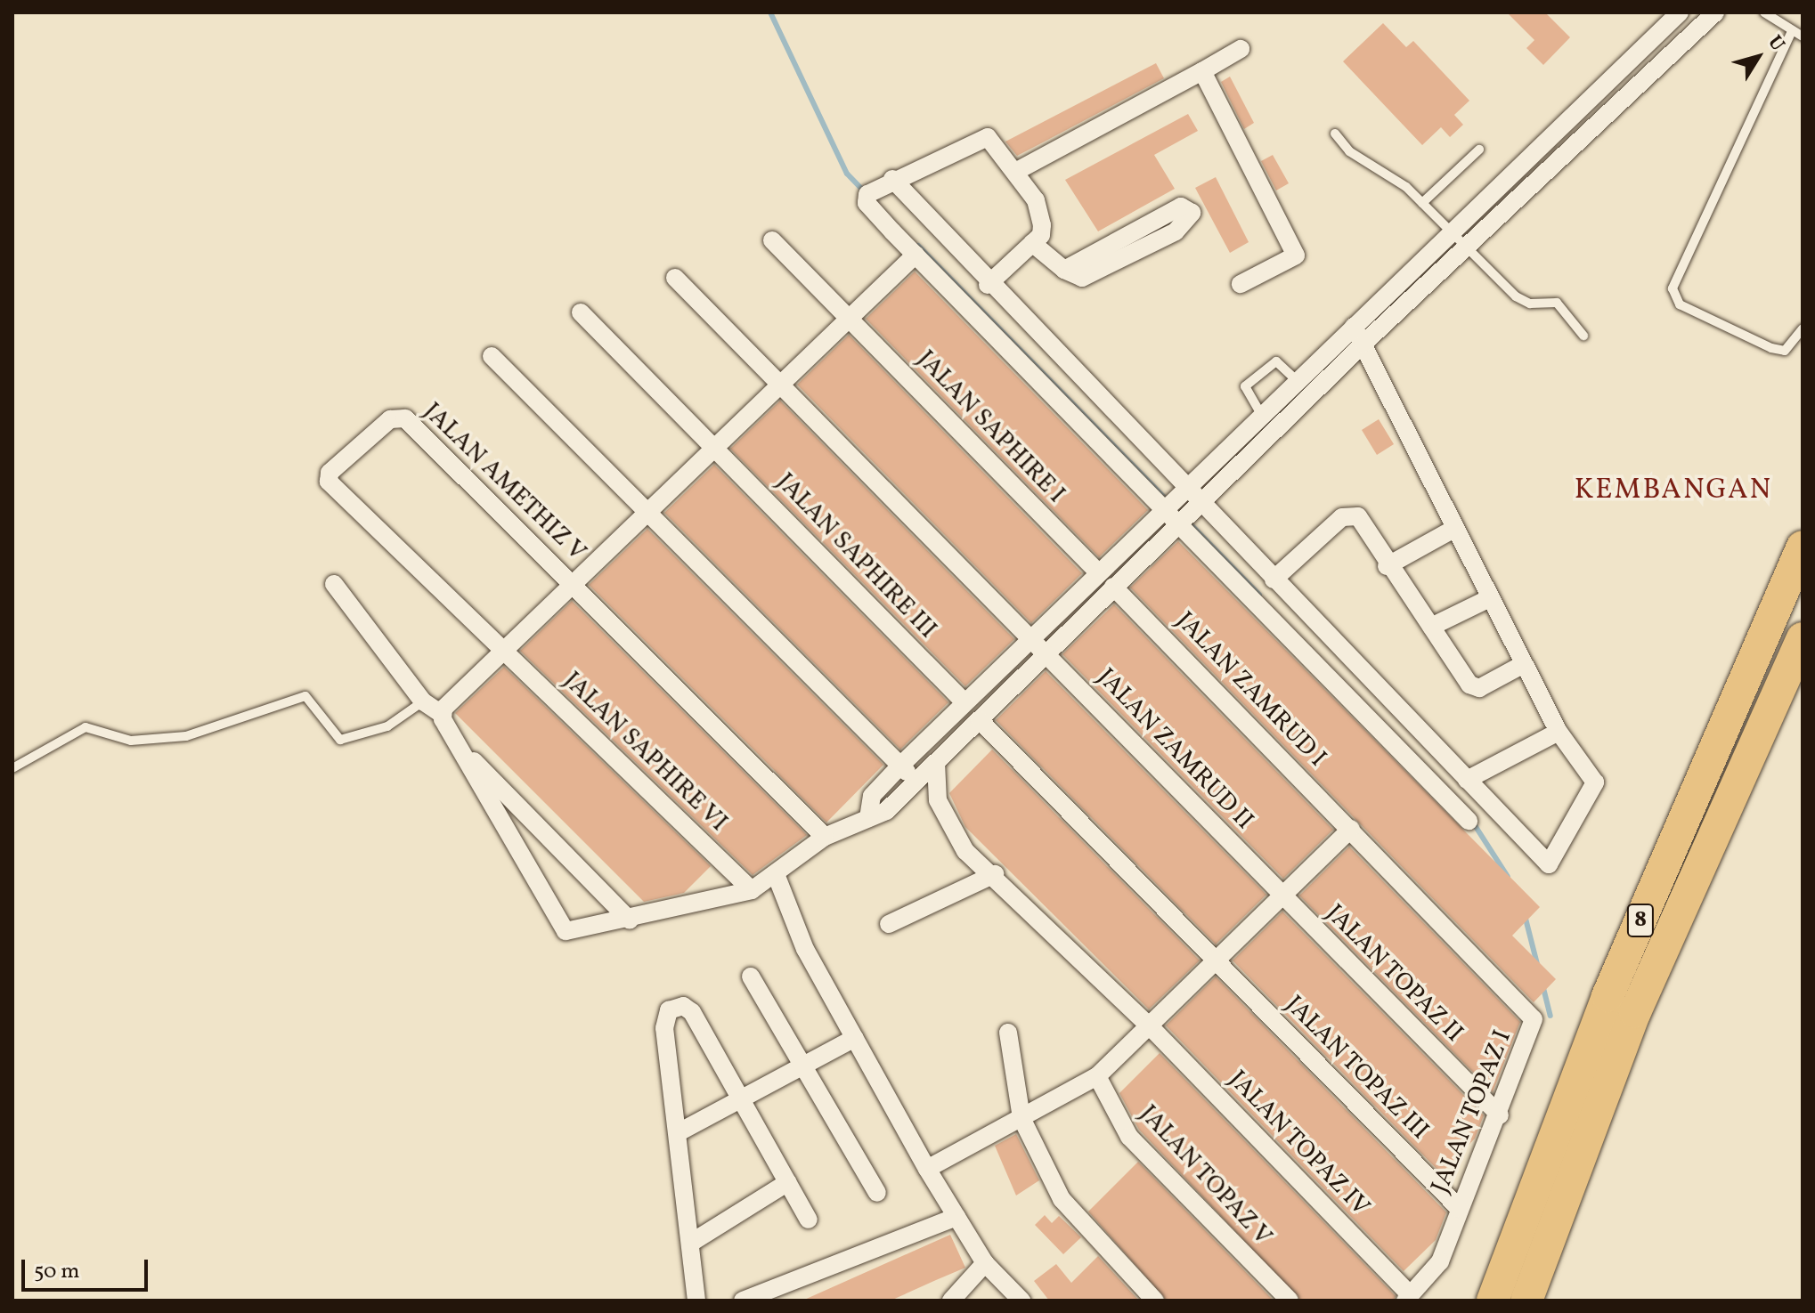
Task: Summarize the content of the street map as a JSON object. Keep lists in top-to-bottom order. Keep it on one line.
{"streets":{"highway":["8"],"street":["JALAN SAPHIRE I","JALAN AMETHIZ V","JALAN SAPHIRE III","JALAN ZAMRUD I","JALAN ZAMRUD II","JALAN SAPHIRE VI","JALAN TOPAZ II","JALAN TOPAZ III","JALAN TOPAZ I","JALAN TOPAZ IV","JALAN TOPAZ V"]},"crossings":[["JALAN AMETHIZ V","JALAN SAPHIRE VI"],["JALAN ZAMRUD I","JALAN TOPAZ I"],["JALAN ZAMRUD II","JALAN TOPAZ II"],["JALAN TOPAZ II","JALAN TOPAZ I"],["JALAN TOPAZ III","JALAN TOPAZ I"],["JALAN TOPAZ I","JALAN TOPAZ IV"]],"districts":["KEMBANGAN"],"scale_bar":"50 m","north":"top right"}
